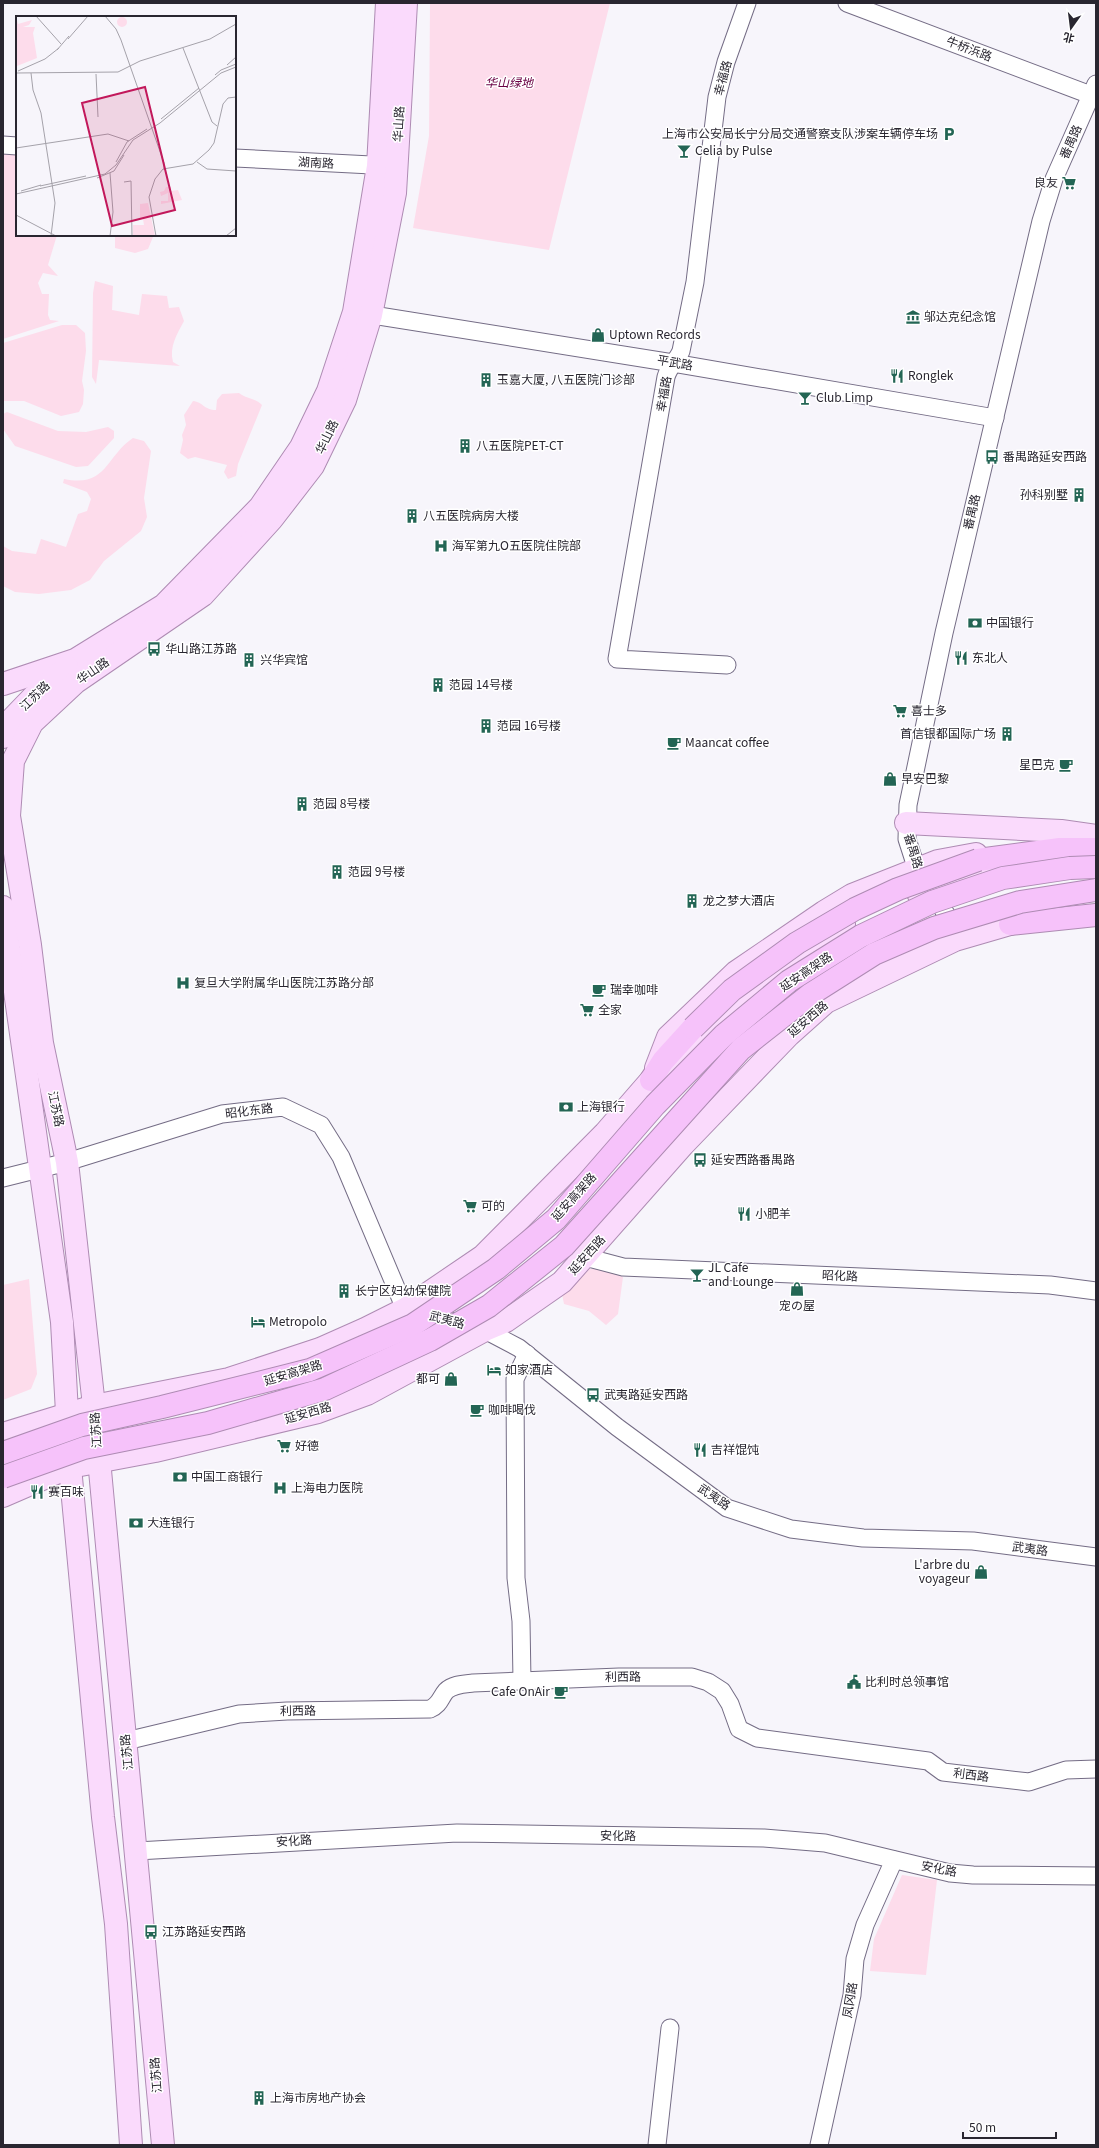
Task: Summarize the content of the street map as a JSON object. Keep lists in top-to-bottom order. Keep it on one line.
{"streets":{"highway":["延安高架路"],"main road":["华山路","江苏路","延安西路"],"street":["牛桥浜路","幸福路","番禺路","湖南路","平武路","昭化东路","昭化路","武夷路","利西路","安化路","凤冈路"]},"crossings":[["牛桥浜路","番禺路"],["幸福路","平武路"],["华山路","湖南路"],["华山路","平武路"],["华山路","江苏路"],["番禺路","平武路"],["番禺路","延安西路"],["江苏路","延安西路"],["江苏路","昭化东路"],["江苏路","利西路"],["江苏路","安化路"],["延安西路","昭化路"],["延安西路","武夷路"],["昭化东路","武夷路"],["安化路","凤冈路"]],"parks":["华山绿地"],"places":{"parking":["上海市公安局长宁分局交通警察支队涉案车辆停车场"],"bar":["Celia by Pulse","Club Limp","JL Cafe and Lounge"],"supermarket":["良友","喜士多","全家","可的","好德"],"museum":["邬达克纪念馆"],"shop":["Uptown Records","早安巴黎","宠の屋","都可","L'arbre du voyageur"],"restaurant":["Ronglek","东北人","小肥羊","吉祥馄饨","赛百味"],"building":["玉嘉大厦, 八五医院门诊部","八五医院PET-CT","孙科别墅","八五医院病房大楼","兴华宾馆","范园 14号楼","范园 16号楼","首信银都国际广场","范园 8号楼","范园 9号楼","龙之梦大酒店","长宁区妇幼保健院","上海市房地产协会"],"bus stop":["番禺路延安西路","华山路江苏路","延安西路番禺路","武夷路延安西路","江苏路延安西路"],"hospital":["海军第九O五医院住院部","复旦大学附属华山医院江苏路分部","上海电力医院"],"bank":["中国银行","上海银行","中国工商银行","大连银行"],"cafe":["Maancat coffee","星巴克","瑞幸咖啡","咖啡喝伐","Cafe OnAir"],"hotel":["Metropolo","如家酒店"],"public building":["比利时总领事馆"]},"scale_bar":"50 m","north":"bottom"}
